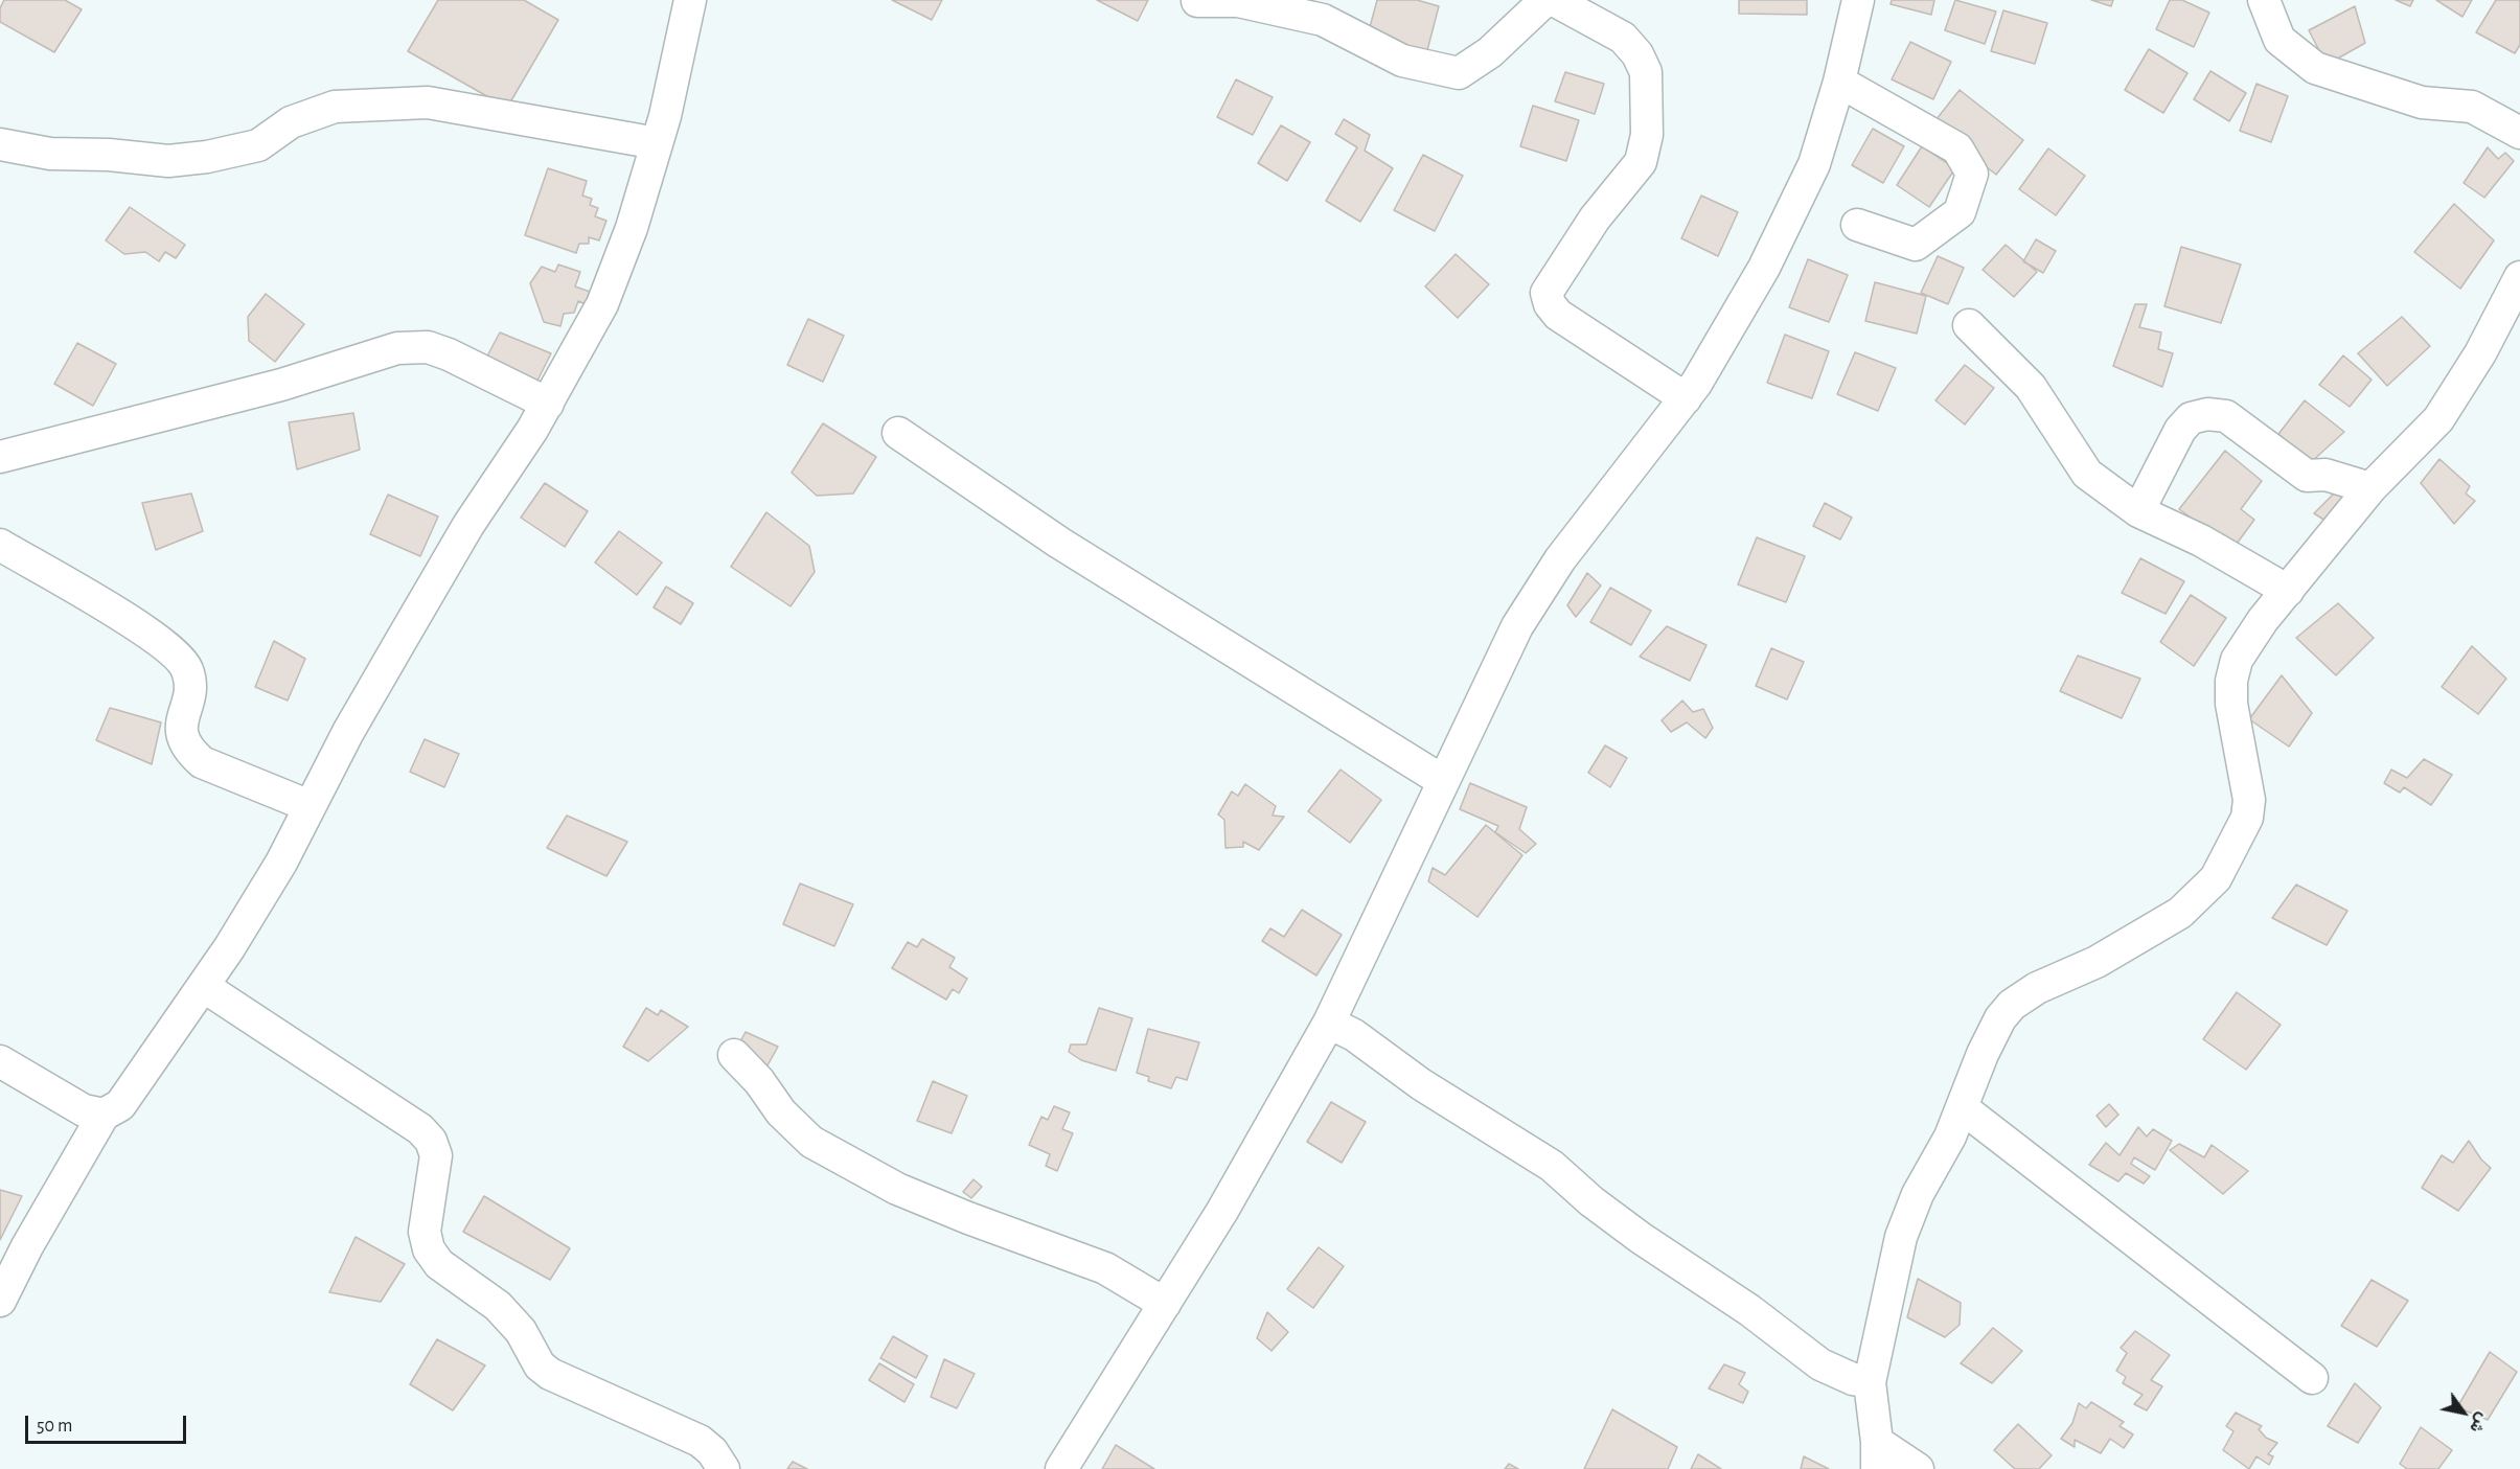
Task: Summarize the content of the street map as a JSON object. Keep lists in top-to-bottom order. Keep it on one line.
{"scale_bar":"50 m","north":"bottom right"}
